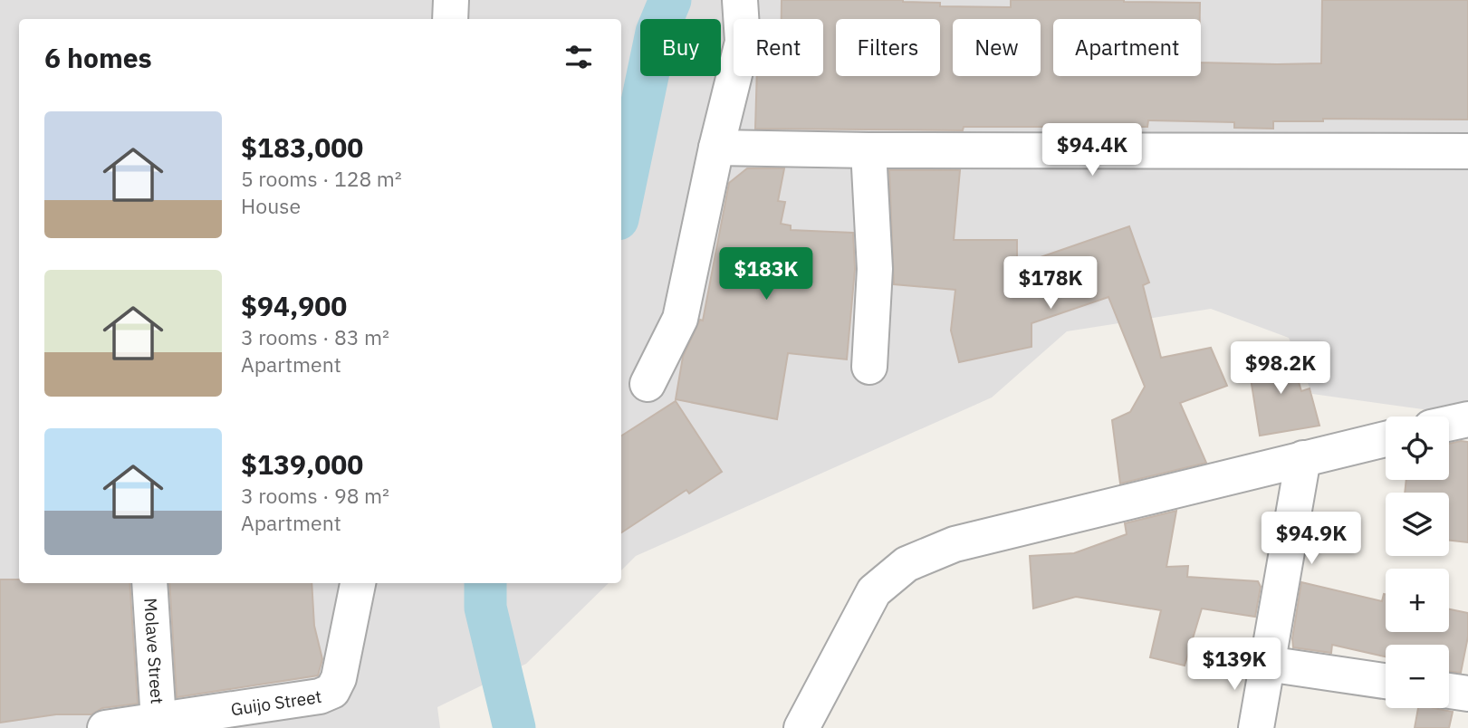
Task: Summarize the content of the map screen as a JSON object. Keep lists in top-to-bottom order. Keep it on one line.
{"streets":{"street":["Molave Street","Guijo Street"]},"crossings":[["Molave Street","Guijo Street"]],"page":{"chip":["Buy","Rent","Filters","New","Apartment"],"heading":"6 homes","list":[{"name":"$183,000","note":"5 rooms · 128 m² · House"},{"name":"$94,900","note":"3 rooms · 83 m² · Apartment"},{"name":"$139,000","note":"3 rooms · 98 m² · Apartment"}],"price":["$94.4K","$183K","$178K","$98.2K","$94.9K","$139K"],"map_buttons":["+","−"]}}
